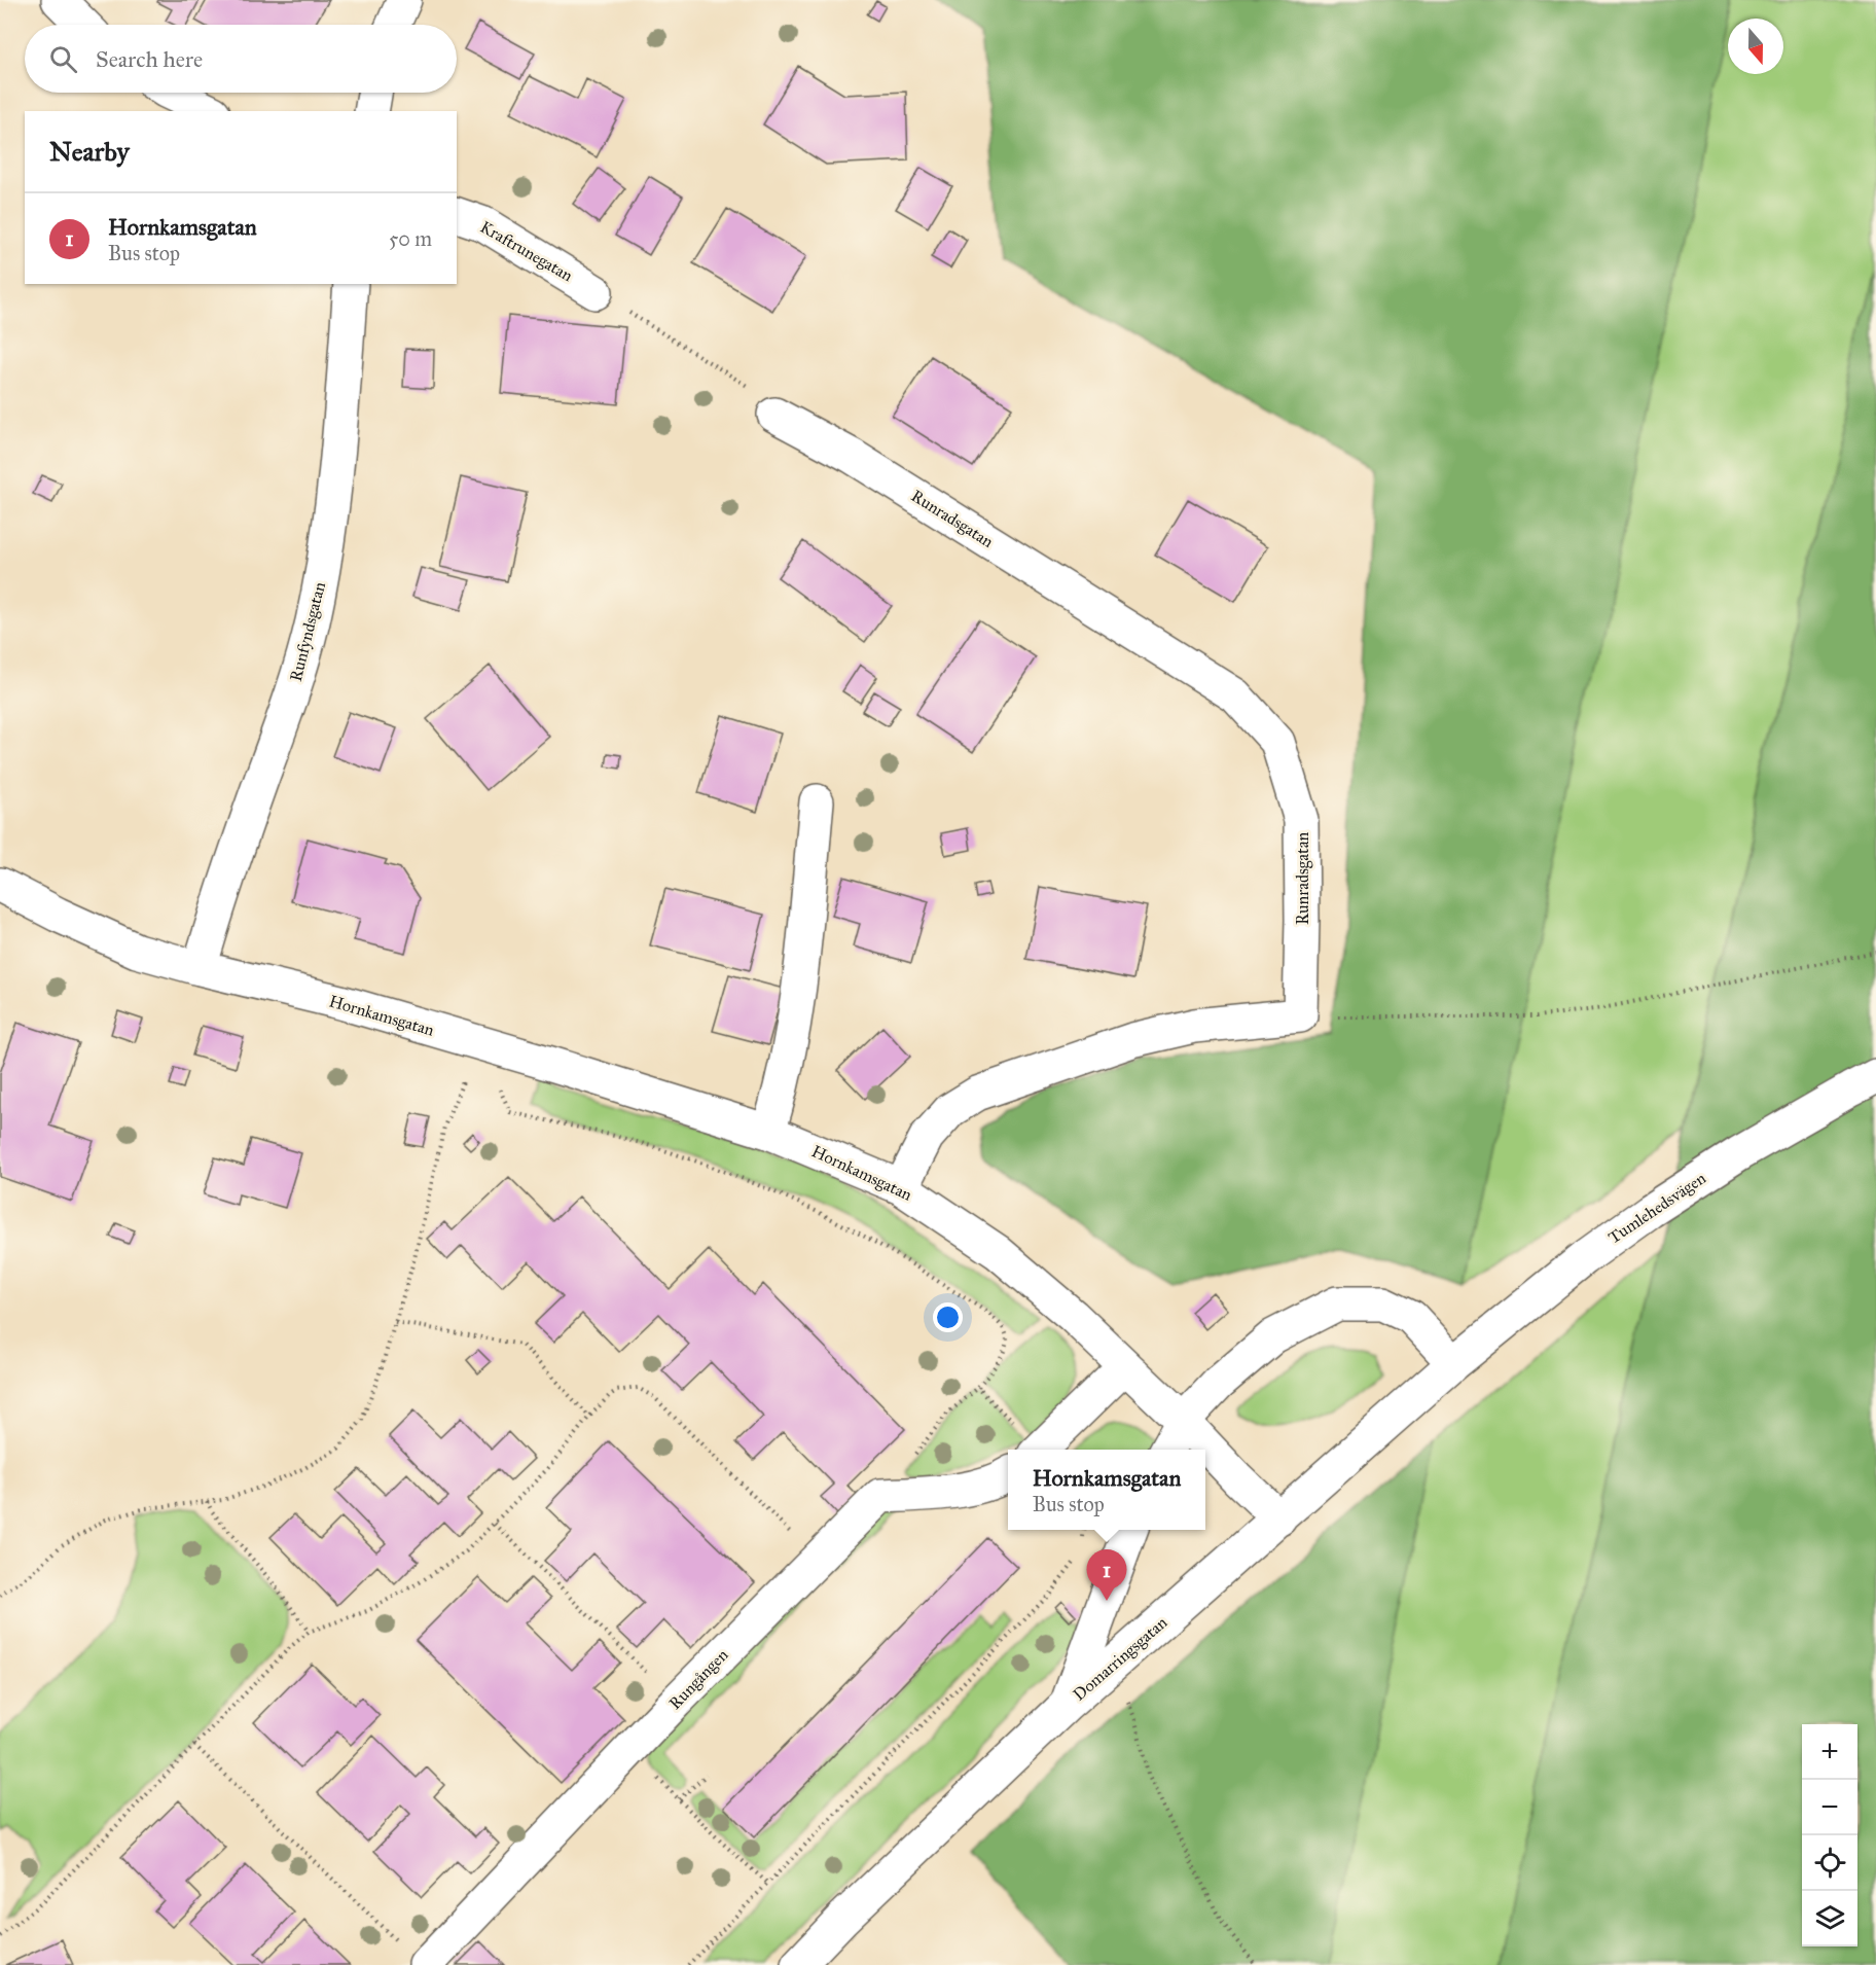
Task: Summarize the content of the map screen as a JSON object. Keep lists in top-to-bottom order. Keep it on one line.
{"streets":{"street":["Kraftrunegatan","Runradsgatan","Runfyndsgatan","Hornkamsgatan","Tumlehedsvägen","Domarringsgatan","Rungången"]},"crossings":[["Runfyndsgatan","Hornkamsgatan"],["Hornkamsgatan","Domarringsgatan"],["Tumlehedsvägen","Domarringsgatan"]],"north":"bottom","page":{"search":"Search here","heading":"Nearby","list":[{"mark":"1","name":"Hornkamsgatan","note":"Bus stop","value":"50 m"}],"popup":["Hornkamsgatan","Bus stop"],"pins":"1","map_buttons":["+","−"]}}
